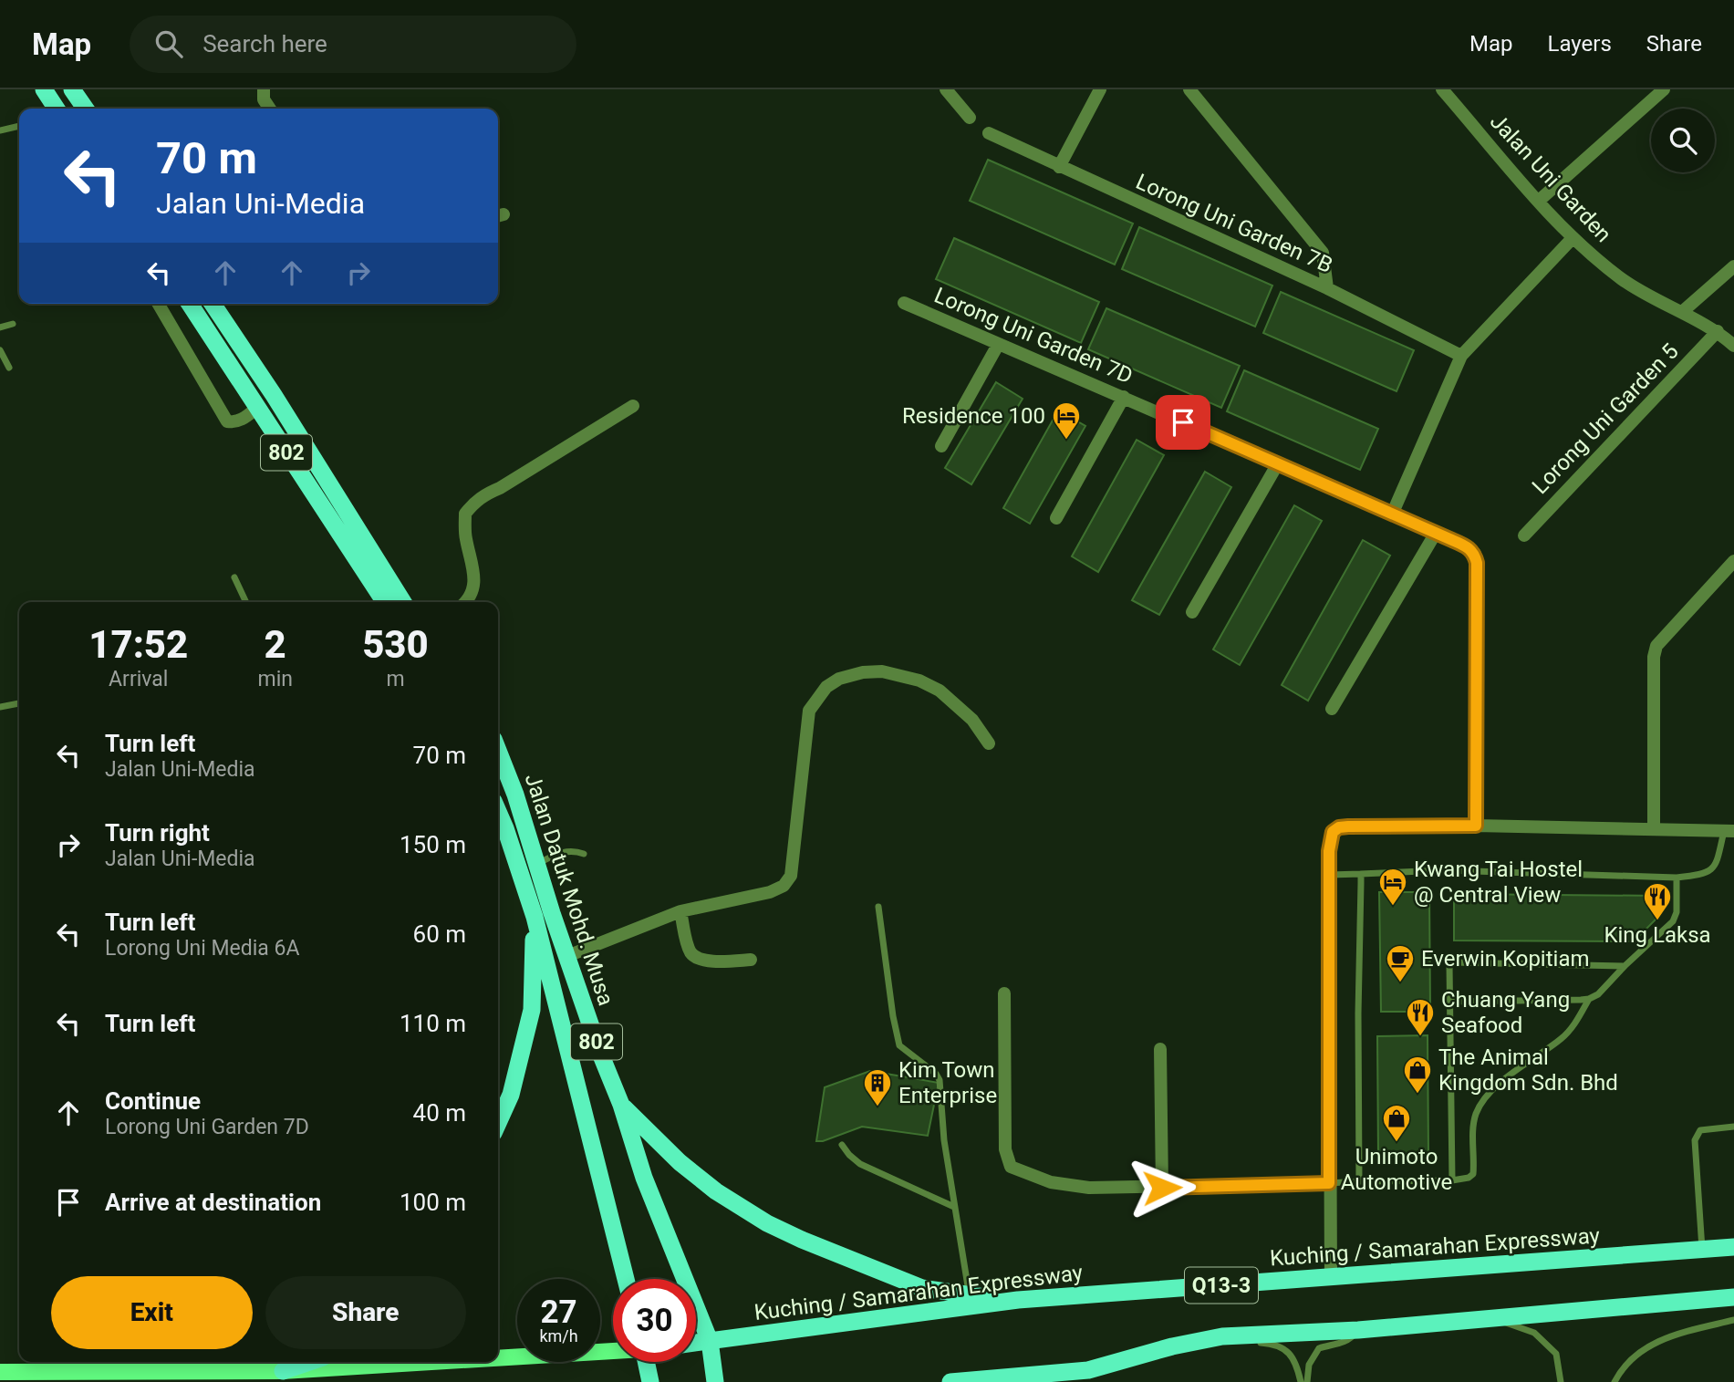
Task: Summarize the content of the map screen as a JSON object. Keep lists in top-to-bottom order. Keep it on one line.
{"streets":{"highway":["802","Jalan Datuk Mohd. Musa","Kuching / Samarahan Expressway","Q13-3"],"street":["Jalan Uni Garden","Lorong Uni Garden 7B","Lorong Uni Garden 7D","Lorong Uni Garden 5"]},"crossings":[["Jalan Uni Garden","Lorong Uni Garden 5"],["Jalan Datuk Mohd. Musa","Kuching / Samarahan Expressway"]],"places":{"hotel":["Residence 100","Kwang Tai Hostel @ Central View"],"restaurant":["King Laksa","Chuang Yang Seafood"],"cafe":["Everwin Kopitiam"],"shop":["The Animal Kingdom Sdn. Bhd","Unimoto Automotive"],"building":["Kim Town Enterprise"]},"page":{"header":"Map","search":"Search here","nav":["Map","Layers","Share"],"turn":["70 m","Jalan Uni-Media"],"eta":["17:52","Arrival","2","min","530","m"],"list":[{"name":"Turn left","note":"Jalan Uni-Media","value":"70 m"},{"name":"Turn right","note":"Jalan Uni-Media","value":"150 m"},{"name":"Turn left","note":"Lorong Uni Media 6A","value":"60 m"},{"name":"Turn left","value":"110 m"},{"name":"Continue","note":"Lorong Uni Garden 7D","value":"40 m"},{"name":"Arrive at destination","value":"100 m"}],"buttons":["Exit","Share"],"speed":"27 km/h","limit":"30"}}
